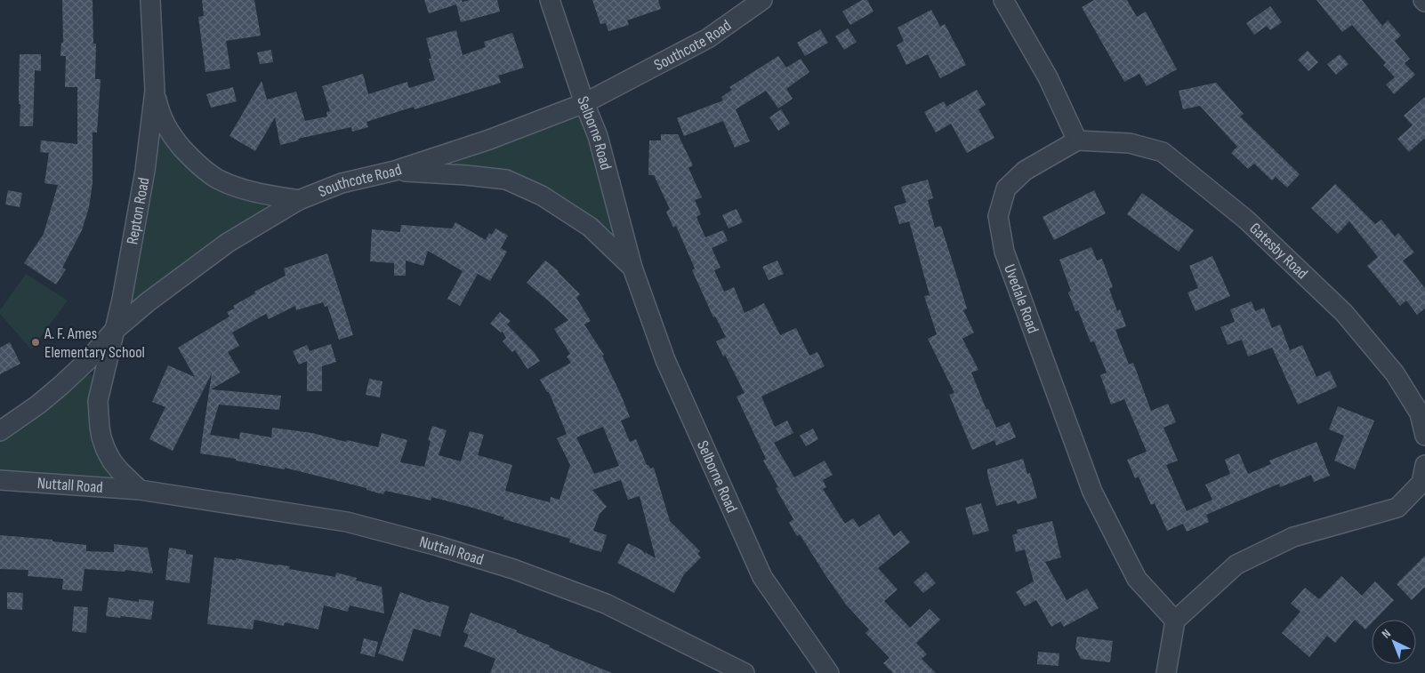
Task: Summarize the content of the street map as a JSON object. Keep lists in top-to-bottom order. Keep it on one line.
{"streets":{"street":["Southcote Road","Selborne Road","Repton Road","Gatesby Road","Uvedale Road","Nuttall Road"]},"crossings":[["Southcote Road","Selborne Road"],["Southcote Road","Repton Road"],["Southcote Road","Nuttall Road"],["Repton Road","Nuttall Road"],["Gatesby Road","Uvedale Road"]],"places":["A. F. Ames Elementary School"],"north":"top left"}
